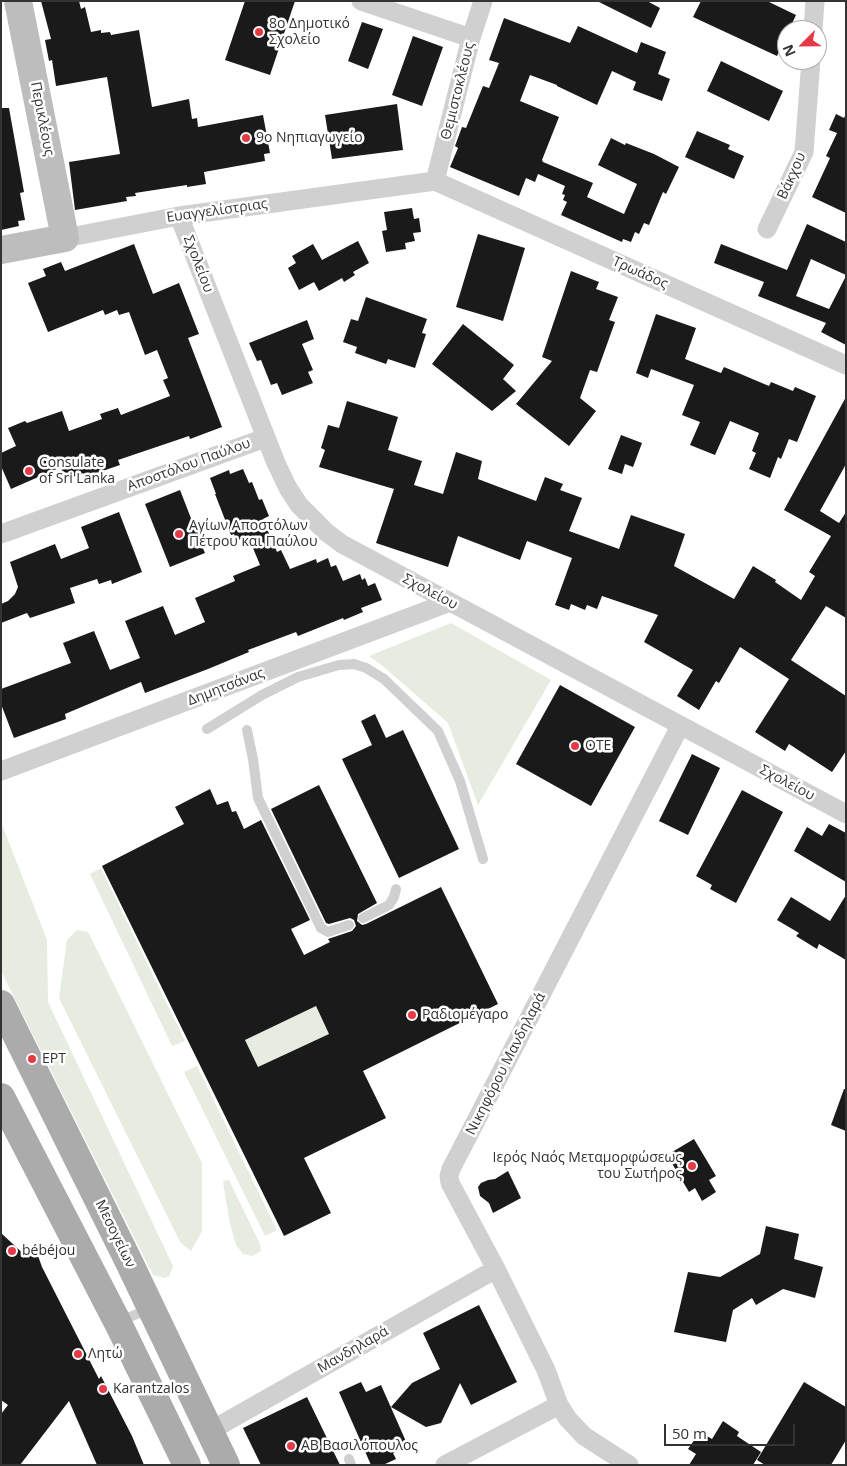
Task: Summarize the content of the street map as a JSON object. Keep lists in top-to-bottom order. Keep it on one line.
{"streets":{"main road":["Μεσογείων"],"street":["Θεμιστοκλέους","Περικλέους","Βάκχου","Ευαγγελίστριας","Σχολείου","Τρωάδος","Αποστόλου Παύλου","Δημητσάνας","Νικηφόρου Μανδηλαρά","Μανδηλαρά"]},"crossings":[["Θεμιστοκλέους","Ευαγγελίστριας"],["Θεμιστοκλέους","Τρωάδος"],["Περικλέους","Ευαγγελίστριας"],["Ευαγγελίστριας","Σχολείου"],["Ευαγγελίστριας","Τρωάδος"],["Σχολείου","Αποστόλου Παύλου"],["Σχολείου","Δημητσάνας"],["Σχολείου","Νικηφόρου Μανδηλαρά"],["Νικηφόρου Μανδηλαρά","Μανδηλαρά"],["Μεσογείων","Μανδηλαρά"]],"places":["8ο Δημοτικό Σχολείο","9ο Νηπιαγωγείο","Consulate of Sri Lanka","Αγίων Αποστόλων Πέτρου και Παύλου","ΟΤΕ","Ραδιομέγαρο","ΕΡΤ","Ιερός Ναός Μεταμορφώσεως του Σωτήρος","bébéjou","Λητώ","Karantzalos","ΑΒ Βασιλόπουλος"],"scale_bar":"50 m","north":"bottom left"}
